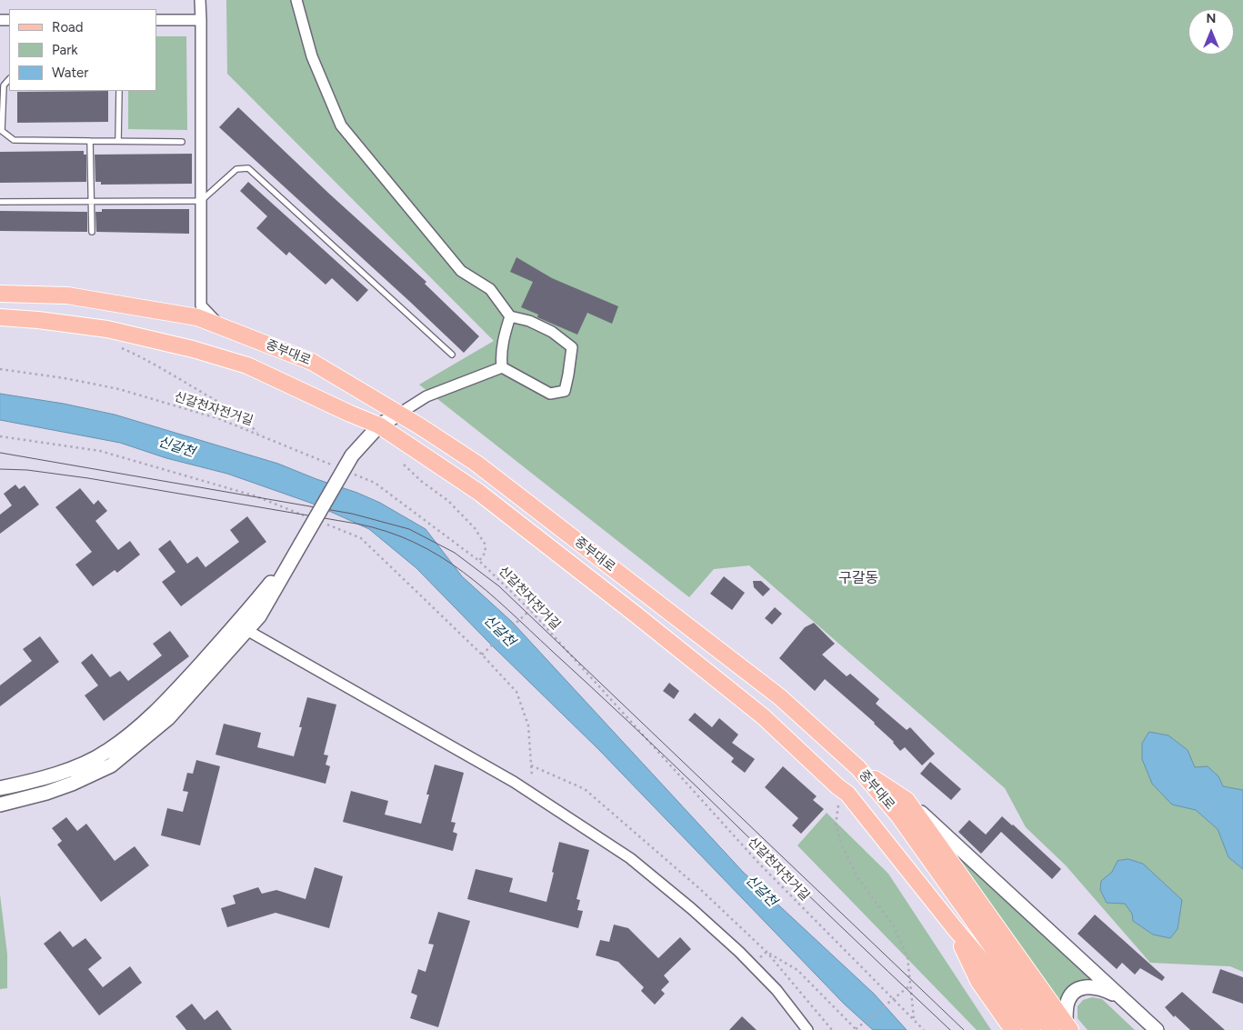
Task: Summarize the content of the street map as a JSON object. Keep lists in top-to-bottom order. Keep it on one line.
{"streets":{"main road":["중부대로"],"path":["신갈천자전거길"]},"districts":["구갈동"],"water":["신갈천"],"legend":["Road","Park","Water"],"north":"top"}
